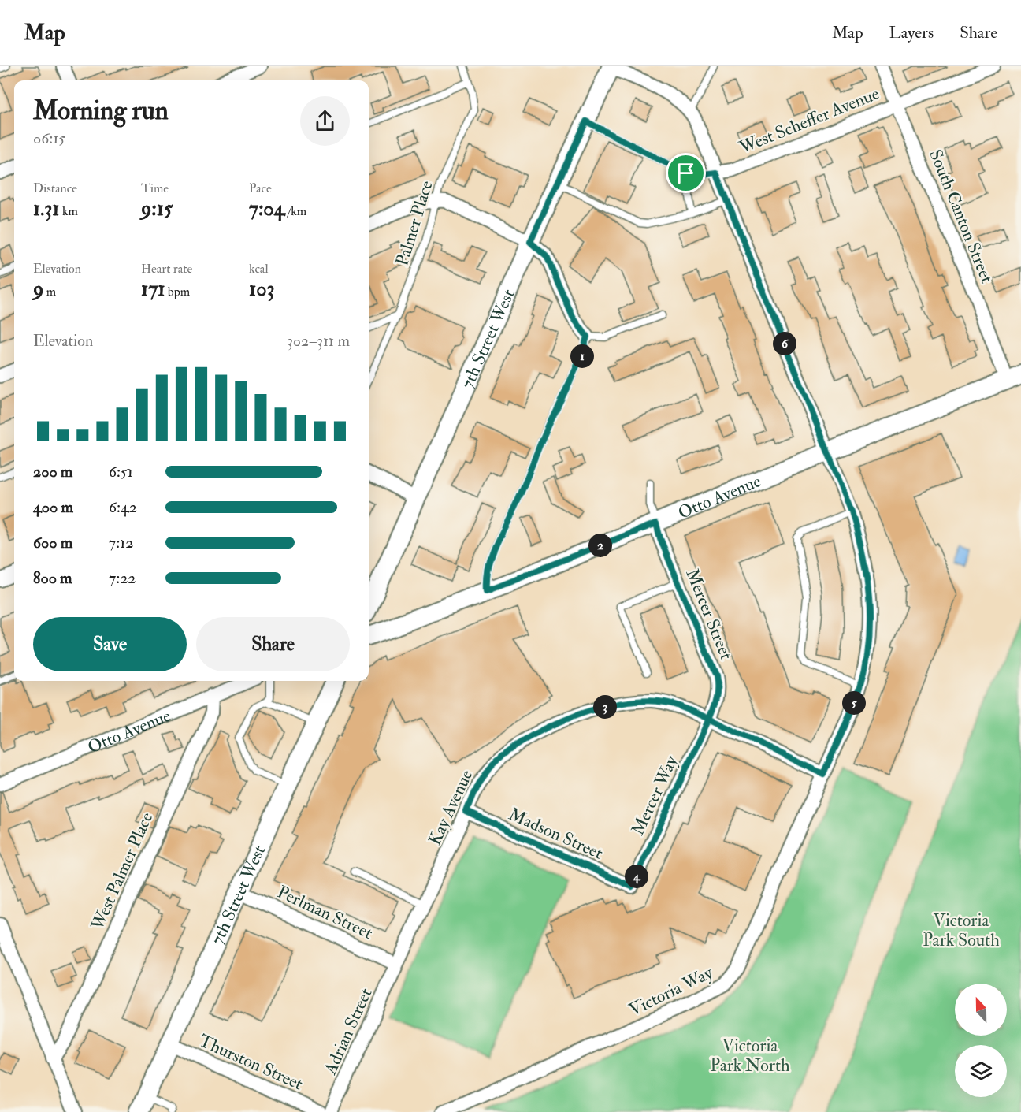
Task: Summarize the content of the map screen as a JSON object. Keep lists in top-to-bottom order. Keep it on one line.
{"streets":{"main road":["7th Street West","Otto Avenue"],"street":["West Scheffer Avenue","South Canton Street","Mercer Street","Mercer Way","Kay Avenue","Madson Street","West Palmer Place","Perlman Street","Victoria Way","Adrian Street","Thurston Street"],"lane":["Palmer Place"]},"crossings":[["West Scheffer Avenue","South Canton Street"],["West Scheffer Avenue","Victoria Way"],["South Canton Street","Otto Avenue"],["7th Street West","Perlman Street"],["7th Street West","Thurston Street"],["Otto Avenue","Mercer Street"],["Otto Avenue","West Palmer Place"],["Otto Avenue","Victoria Way"],["Mercer Street","Mercer Way"],["Mercer Street","Kay Avenue"],["Mercer Way","Kay Avenue"],["Mercer Way","Madson Street"],["Kay Avenue","Madson Street"],["Kay Avenue","Perlman Street"],["Kay Avenue","Victoria Way"],["Kay Avenue","Adrian Street"],["Perlman Street","Adrian Street"]],"parks":["Victoria Park South","Victoria Park North"],"north":"top","page":{"header":"Map","nav":["Map","Layers","Share"],"heading":["Morning run","06:15"],"stats":[["Distance","1.31 km"],["Time","9:15"],["Pace","7:04 /km"],["Elevation","9 m"],["Heart rate","171 bpm"],["kcal","103"]],"chart":["Elevation","302–311 m"],"pins":["6","1","2","5","3","4"],"list":[{"name":"200 m","note":"6:51"},{"name":"400 m","note":"6:42"},{"name":"600 m","note":"7:12"},{"name":"800 m","note":"7:22"}],"buttons":["Save","Share"]}}
